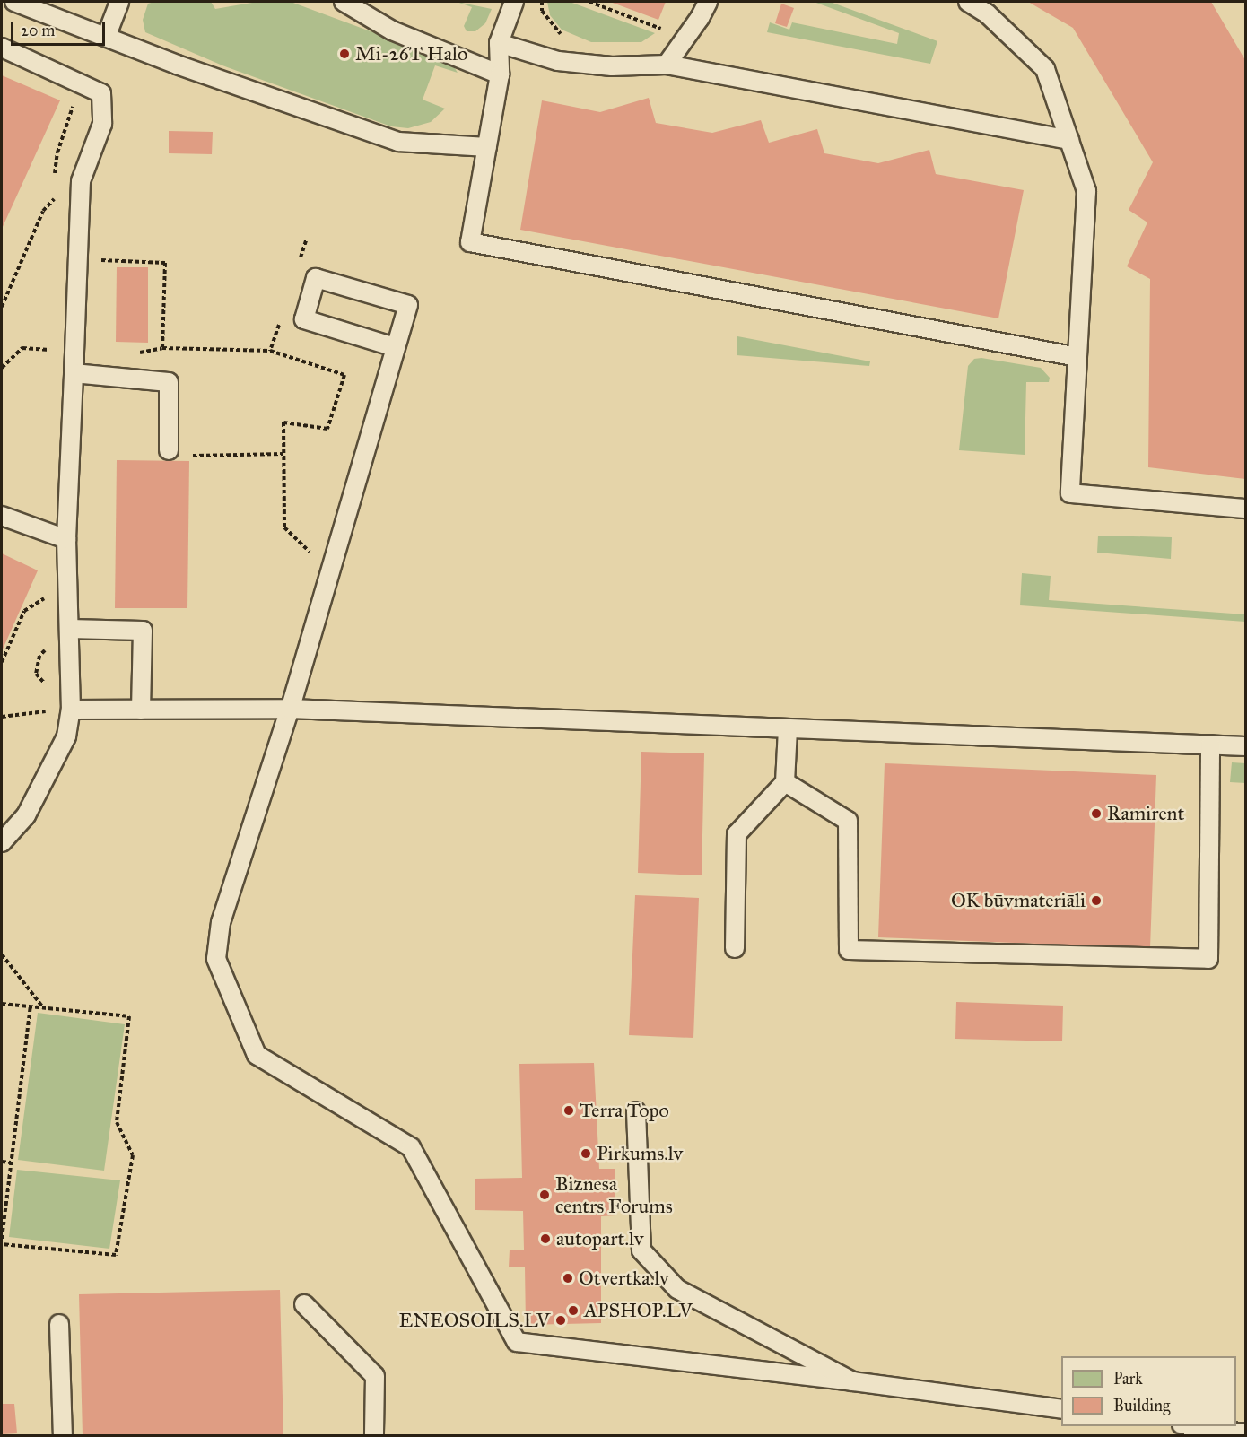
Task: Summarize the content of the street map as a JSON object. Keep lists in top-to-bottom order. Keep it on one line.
{"places":["Mi-26T Halo","Ramirent","OK būvmateriāli","Terra Topo","Pirkums.lv","Biznesa centrs Forums","autopart.lv","Otvertka.lv","APSHOP.LV","ENEOSOILS.LV"],"legend":["Park","Building"],"scale_bar":"20 m"}
